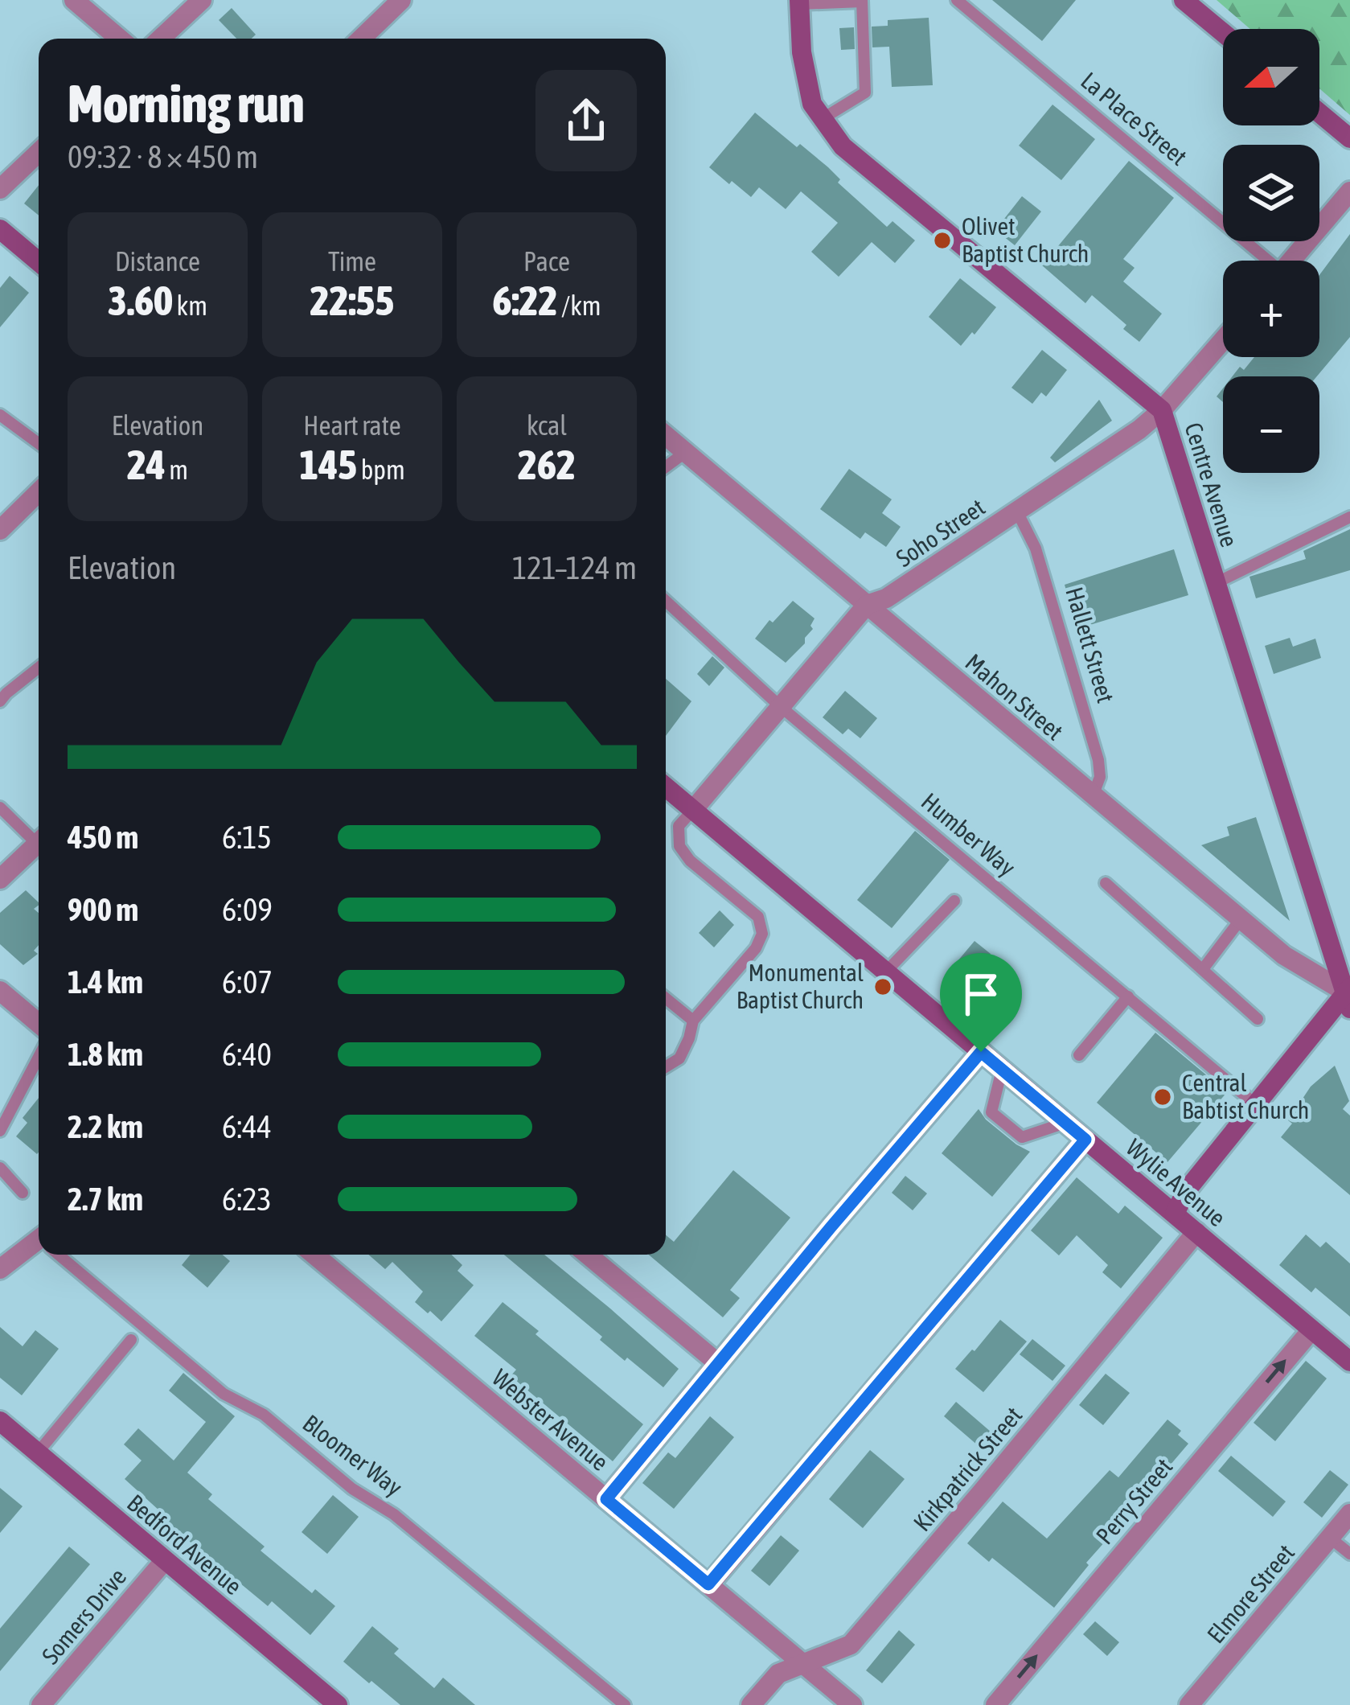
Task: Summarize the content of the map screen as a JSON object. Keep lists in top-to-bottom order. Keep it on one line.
{"streets":{"street":["Centre Avenue","Soho Street","Mahon Street","Wylie Avenue","Webster Avenue","Kirkpatrick Street","Perry Street","Bedford Avenue","Elmore Street","Somers Drive"],"lane":["La Place Street","Hallett Street","Humber Way","Bloomer Way"]},"crossings":[["Centre Avenue","Soho Street"],["Centre Avenue","Mahon Street"],["Soho Street","Hallett Street"],["Soho Street","Mahon Street"],["Soho Street","Humber Way"],["Soho Street","Wylie Avenue"],["Hallett Street","Mahon Street"],["Wylie Avenue","Kirkpatrick Street"],["Wylie Avenue","Perry Street"],["Webster Avenue","Kirkpatrick Street"],["Bedford Avenue","Somers Drive"]],"one_way":["Perry Street"],"places":["Olivet Baptist Church","Monumental Baptist Church","Central Babtist Church"],"north":"left","page":{"map_buttons":["+","−"],"heading":["Morning run","09:32 · 8 × 450 m"],"stats":[["Distance","3.60 km"],["Time","22:55"],["Pace","6:22 /km"],["Elevation","24 m"],["Heart rate","145 bpm"],["kcal","262"]],"chart":["Elevation","121–124 m"],"list":[{"name":"450 m","note":"6:15"},{"name":"900 m","note":"6:09"},{"name":"1.4 km","note":"6:07"},{"name":"1.8 km","note":"6:40"},{"name":"2.2 km","note":"6:44"},{"name":"2.7 km","note":"6:23"}]}}
